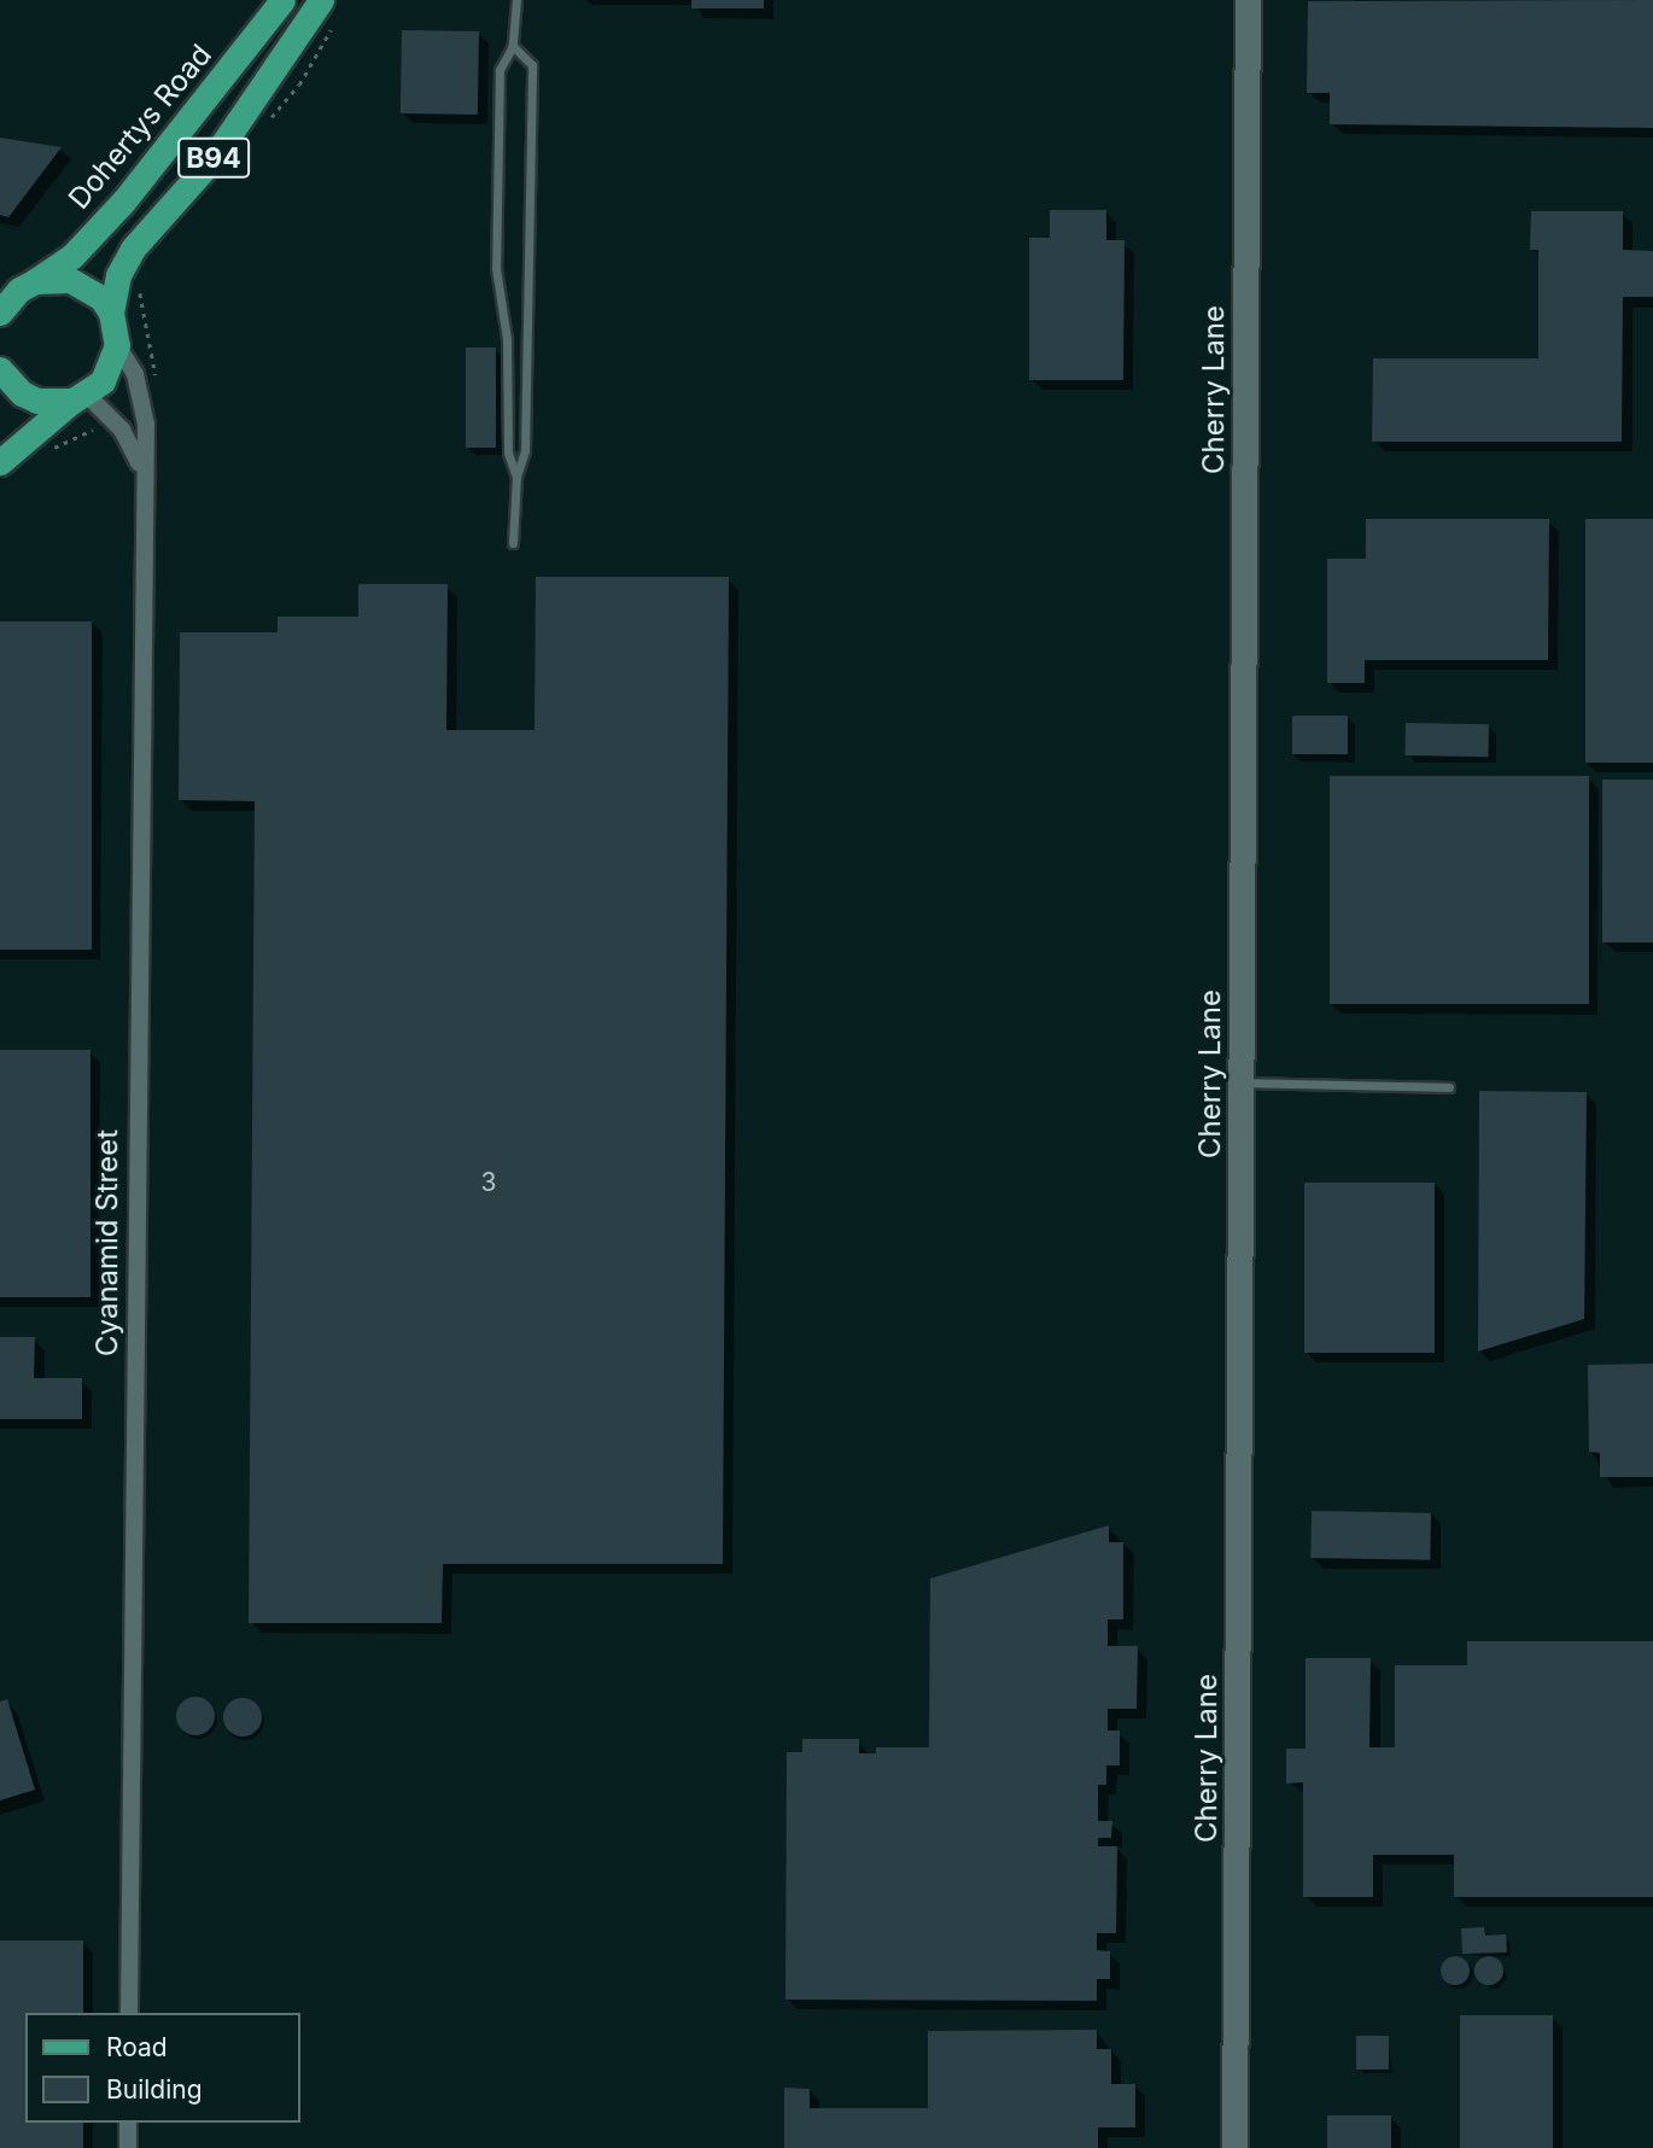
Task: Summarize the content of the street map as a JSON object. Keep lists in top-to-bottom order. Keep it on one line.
{"streets":{"main road":["Dohertys Road","B94"],"street":["Cherry Lane","Cyanamid Street"]},"crossings":[["Dohertys Road","B94"],["B94","Cyanamid Street"]],"house_numbers":["3"],"legend":["Road","Building"]}
